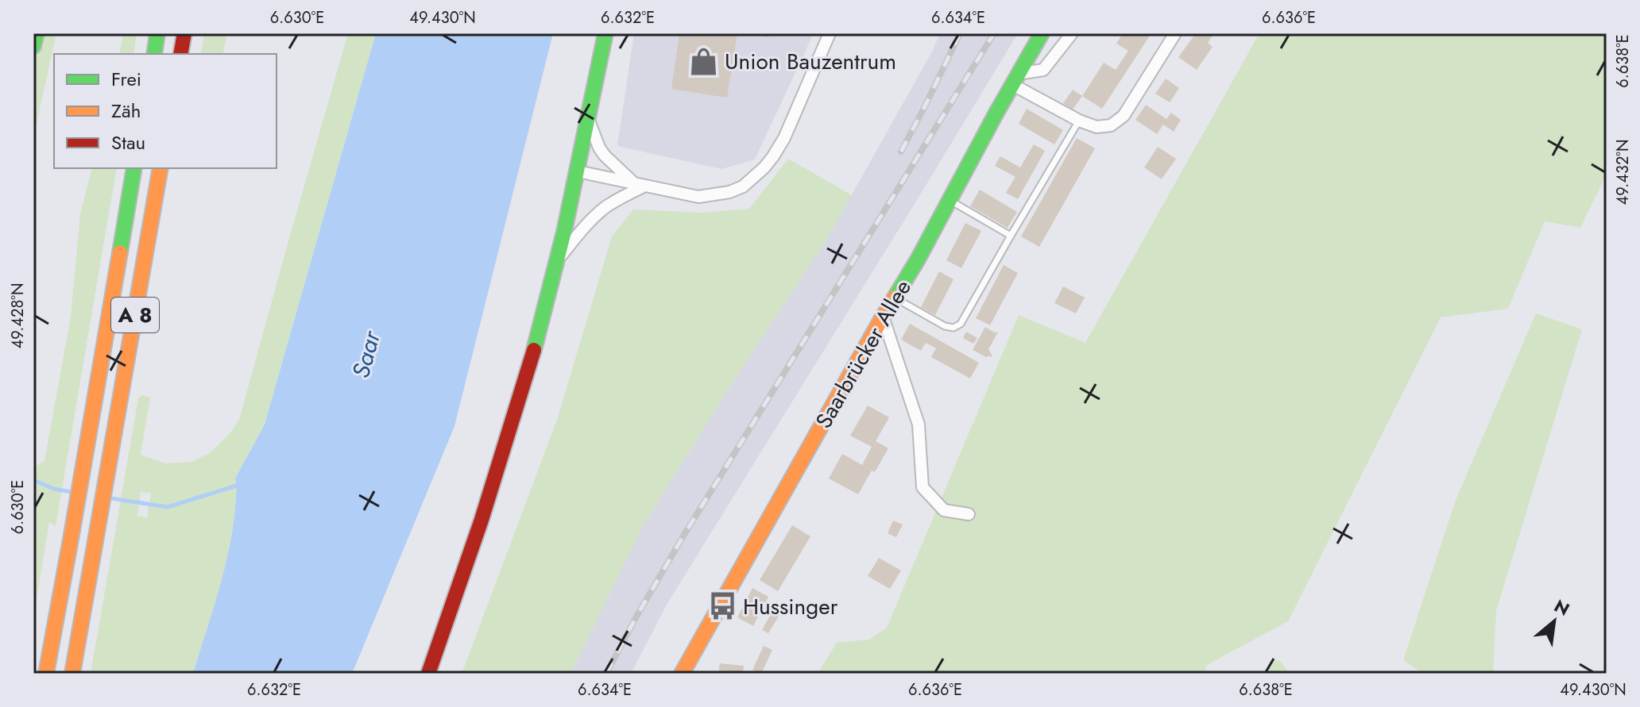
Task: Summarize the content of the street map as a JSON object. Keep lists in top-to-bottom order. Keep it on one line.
{"streets":{"main road":["A 8","Saarbrücker Allee"]},"water":["Saar"],"places":{"shop":["Union Bauzentrum"],"bus stop":["Hussinger"]},"legend":["Frei","Zäh","Stau"],"north":"top right","coordinates":["6.630°E","49.430°N","6.632°E","6.634°E","6.636°E","6.638°E","49.432°N","49.428°N"]}
